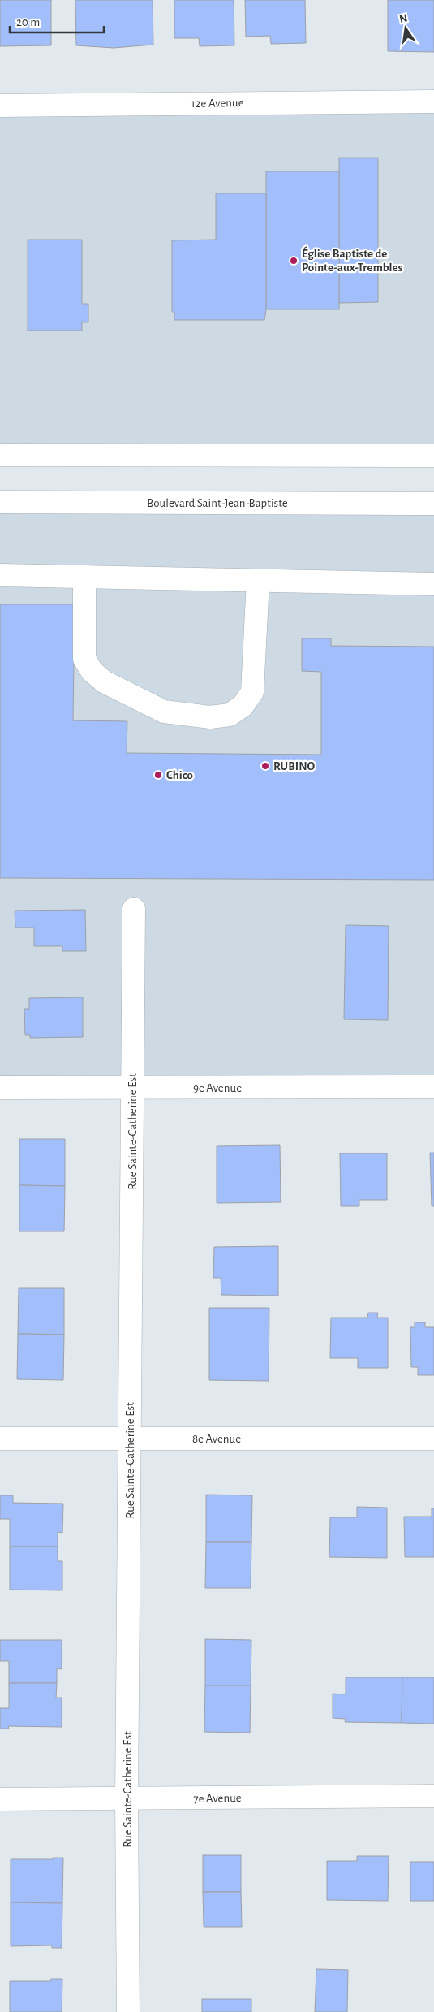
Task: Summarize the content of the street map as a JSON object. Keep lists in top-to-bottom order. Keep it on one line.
{"streets":{"street":["12e Avenue","Boulevard Saint-Jean-Baptiste","9e Avenue","Rue Sainte-Catherine Est","8e Avenue","7e Avenue"]},"crossings":[["9e Avenue","Rue Sainte-Catherine Est"],["Rue Sainte-Catherine Est","8e Avenue"],["Rue Sainte-Catherine Est","7e Avenue"]],"places":["Église Baptiste de Pointe-aux-Trembles","RUBINO","Chico"],"scale_bar":"20 m","north":"top"}
